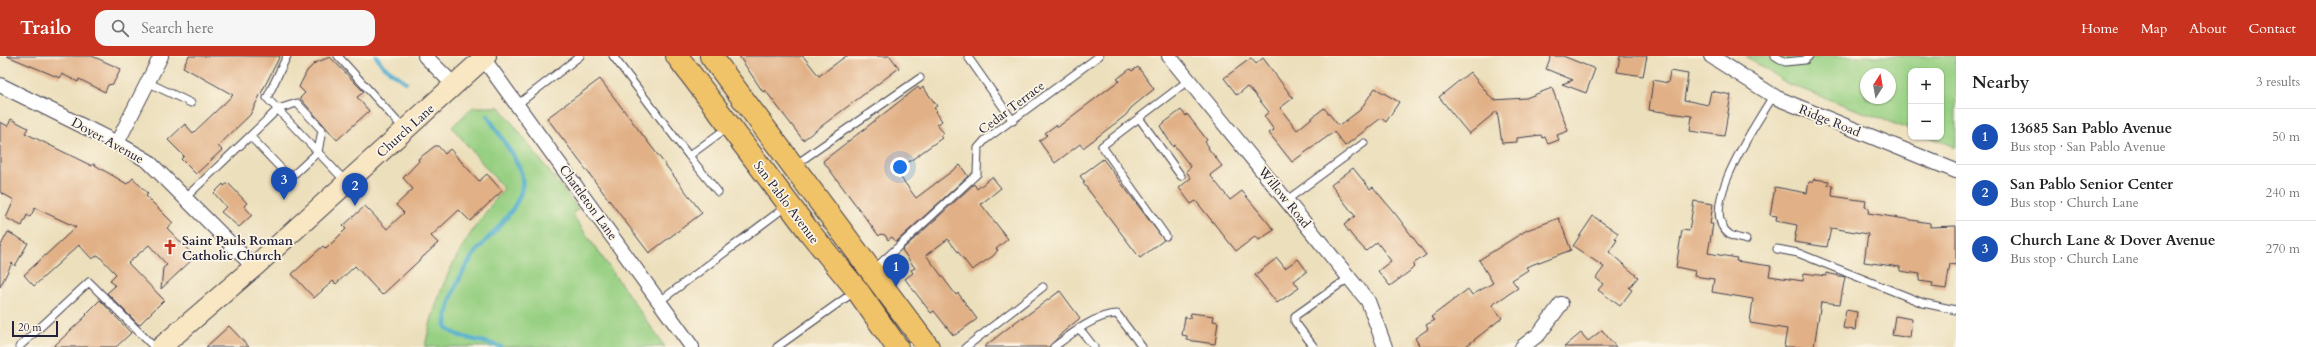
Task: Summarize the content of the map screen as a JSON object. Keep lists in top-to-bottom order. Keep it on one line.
{"streets":{"main road":["San Pablo Avenue"],"street":["Ridge Road","Church Lane","Dover Avenue","Willow Road","Chattleton Lane"],"lane":["Cedar Terrace"]},"crossings":[["Cedar Terrace","San Pablo Avenue"],["Church Lane","Dover Avenue"],["Church Lane","Chattleton Lane"]],"places":{"church":["Saint Pauls Roman Catholic Church"]},"scale_bar":"20 m","north":"top","page":{"header":"Trailo","search":"Search here","nav":["Home","Map","About","Contact"],"heading":["Nearby","3 results"],"map_buttons":["+","−"],"list":[{"mark":"1","name":"13685 San Pablo Avenue","note":"Bus stop · San Pablo Avenue","value":"50 m"},{"mark":"2","name":"San Pablo Senior Center","note":"Bus stop · Church Lane","value":"240 m"},{"mark":"3","name":"Church Lane & Dover Avenue","note":"Bus stop · Church Lane","value":"270 m"}],"pins":["3","2","1"],"scale":"20 m"}}
